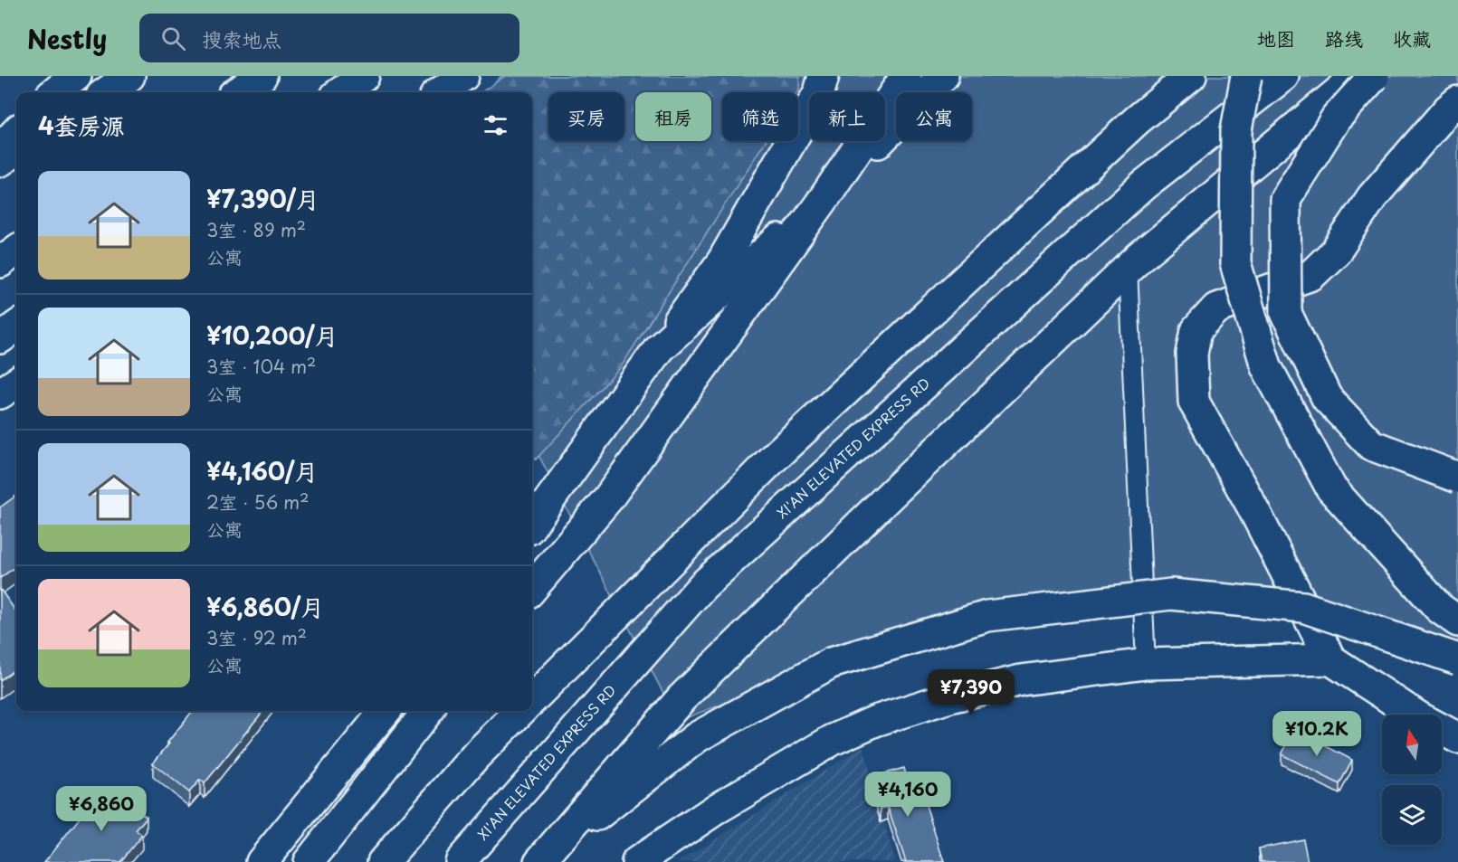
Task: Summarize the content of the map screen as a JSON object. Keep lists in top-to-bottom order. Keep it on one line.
{"streets":{"main road":["XI'AN ELEVATED EXPRESS RD"]},"north":"top","page":{"header":"Nestly","search":"搜索地点","nav":["地图","路线","收藏"],"chip":["买房","租房","筛选","新上","公寓"],"heading":"4套房源","list":[{"name":"¥7,390/月","note":"3室 · 89 m² · 公寓"},{"name":"¥10,200/月","note":"3室 · 104 m² · 公寓"},{"name":"¥4,160/月","note":"2室 · 56 m² · 公寓"},{"name":"¥6,860/月","note":"3室 · 92 m² · 公寓"}],"price":["¥7,390","¥10.2K","¥4,160","¥6,860"]}}
